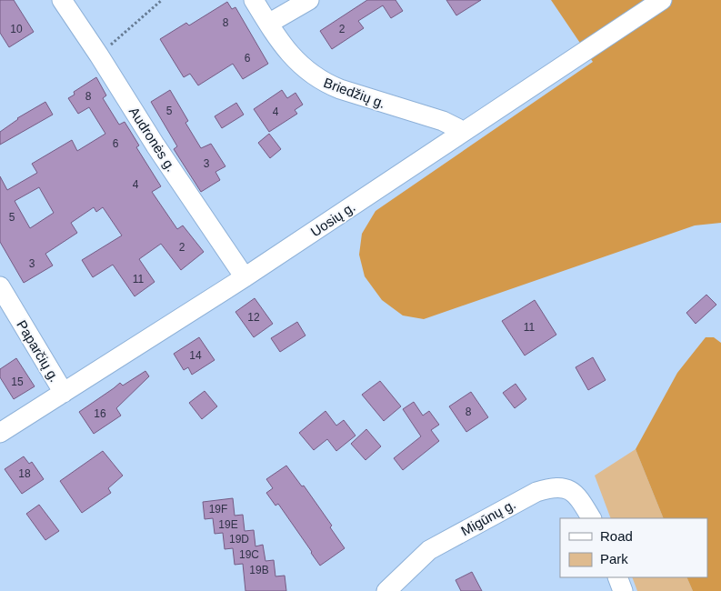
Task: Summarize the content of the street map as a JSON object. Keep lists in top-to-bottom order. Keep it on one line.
{"streets":{"street":["Briedžių g.","Audronės g.","Uosių g.","Paparčių g.","Migūnų g."]},"crossings":[["Briedžių g.","Uosių g."],["Audronės g.","Uosių g."],["Uosių g.","Paparčių g."]],"house_numbers":["8","10","2","6","8","5","4","6","3","4","5","2","3","11","12","11","14","15","8","16","18","19F","19E","19D","19C","19B"],"legend":["Road","Park"]}
